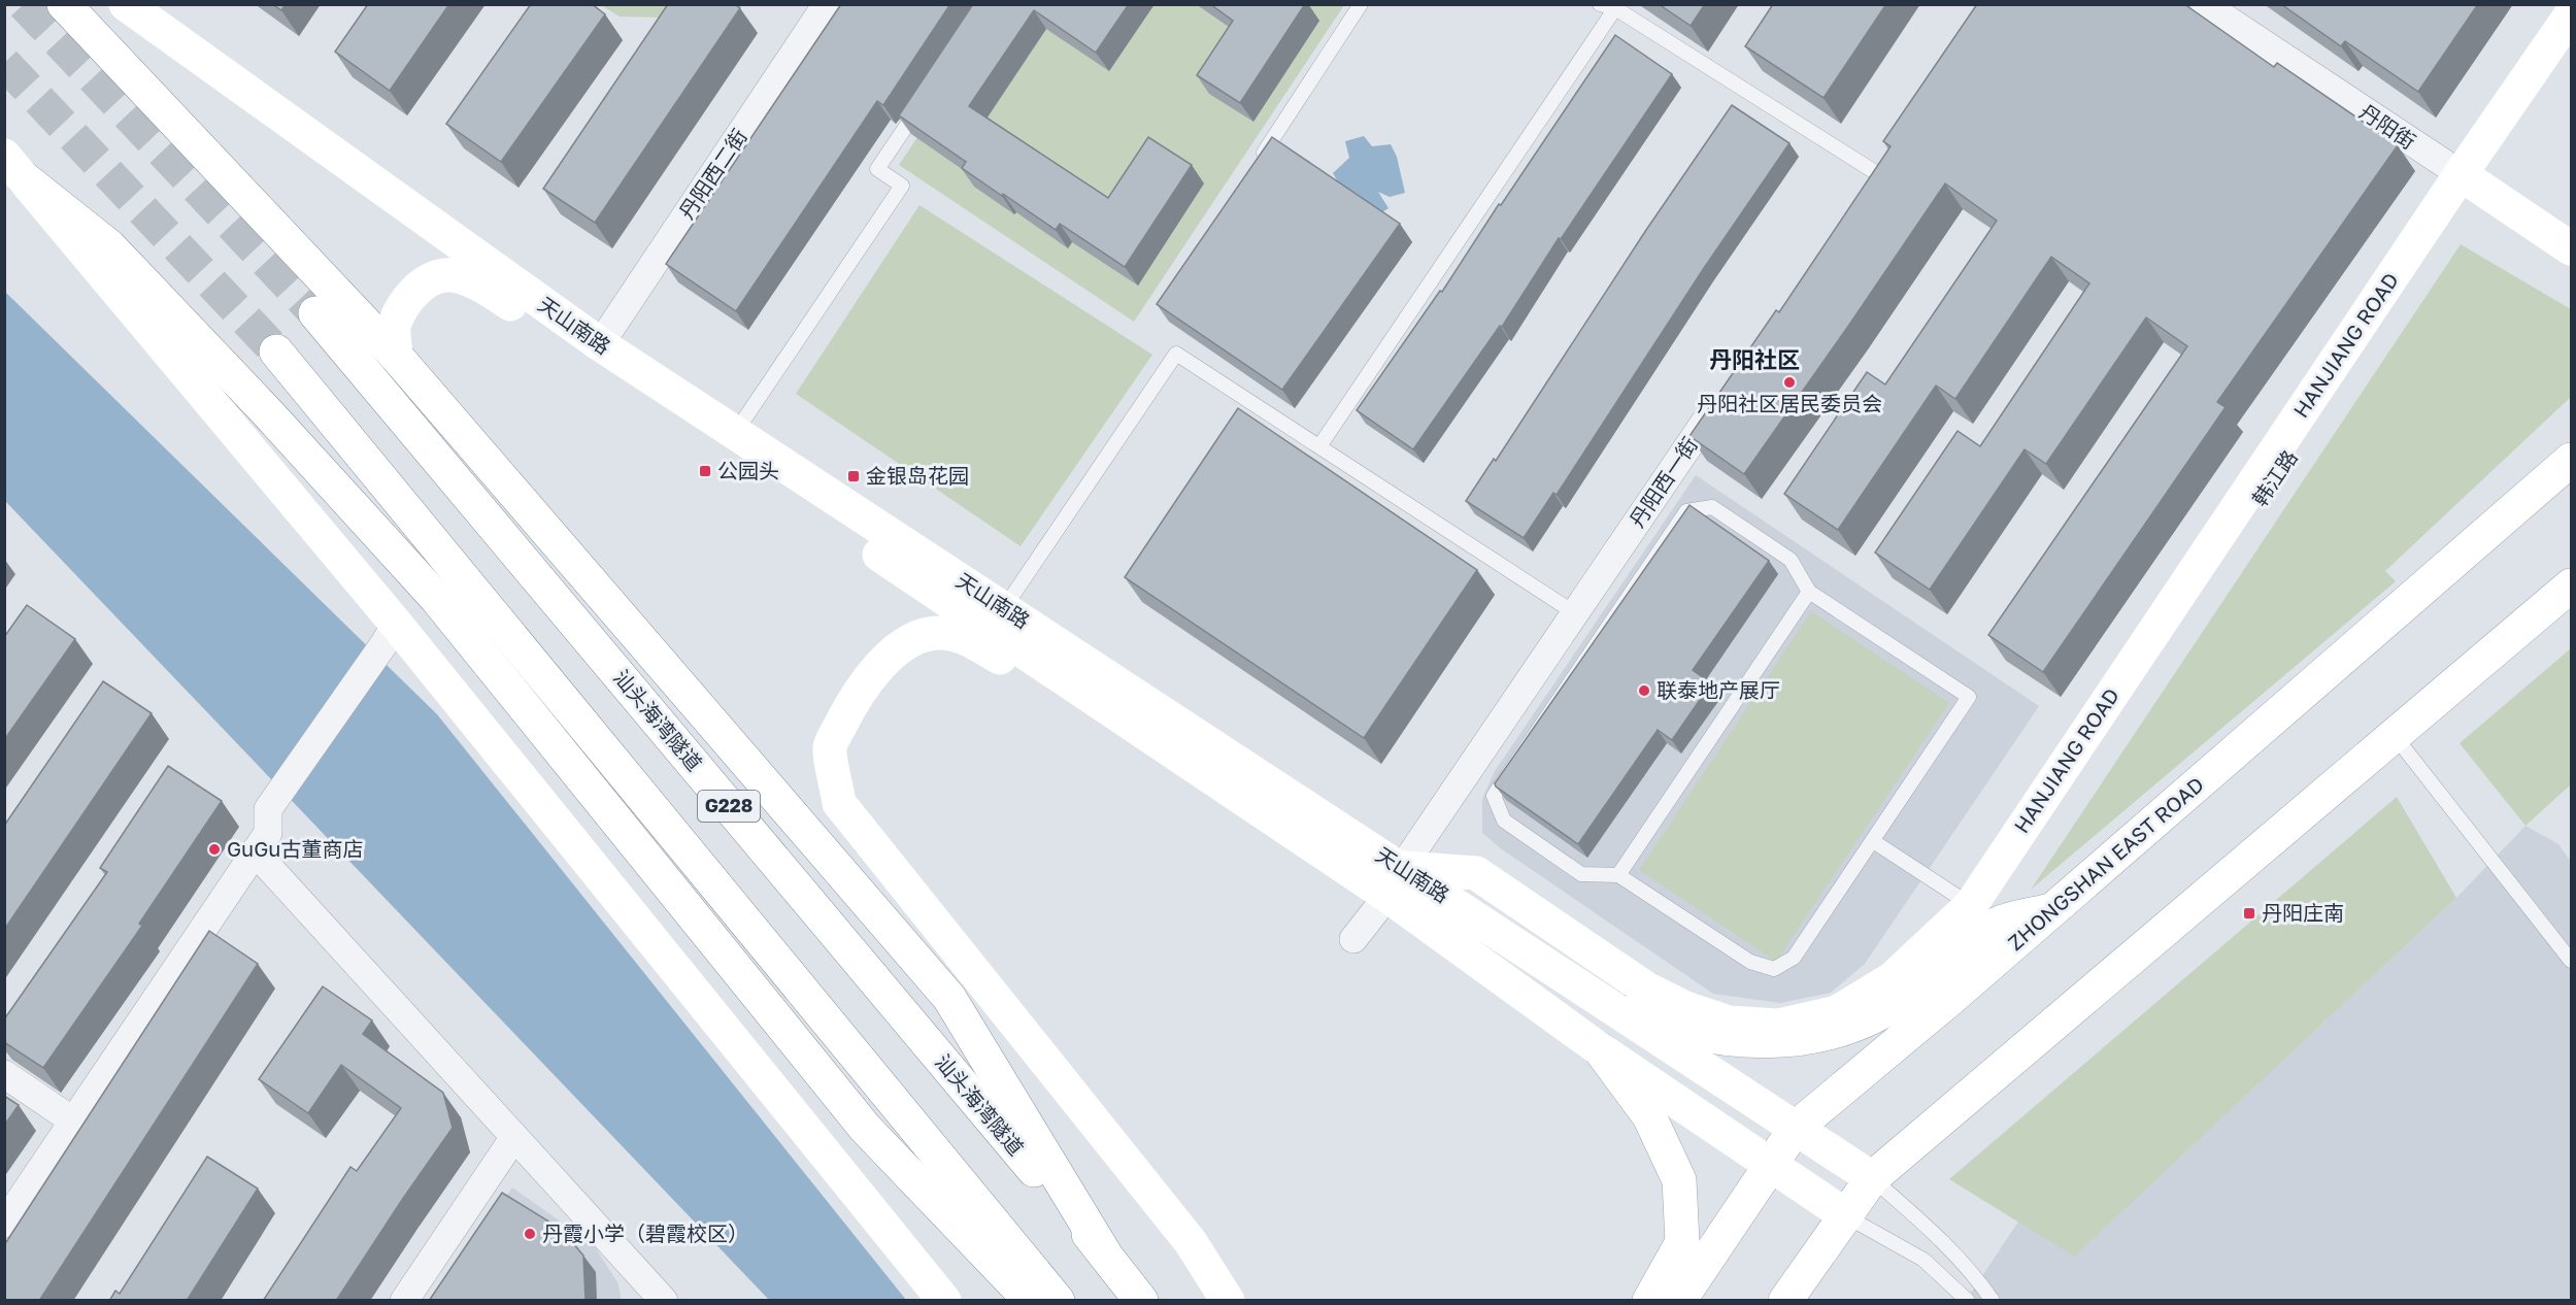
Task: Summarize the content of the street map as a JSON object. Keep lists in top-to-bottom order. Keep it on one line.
{"streets":{"main road":["丹阳街","天山南路","HANJIANG ROAD","韩江路","汕头海湾隧道","G228","ZHONGSHAN EAST ROAD"],"street":["丹阳西二街","丹阳西一街"]},"crossings":[["丹阳街","HANJIANG ROAD"],["丹阳街","韩江路"],["丹阳西二街","天山南路"],["天山南路","丹阳西一街"],["天山南路","ZHONGSHAN EAST ROAD"],["HANJIANG ROAD","韩江路"]],"districts":["丹阳社区"],"places":{"other":["丹阳社区居民委员会","联泰地产展厅","GuGu古董商店","丹霞小学（碧霞校区）"],"transit":["公园头","金银岛花园","丹阳庄南"]}}
